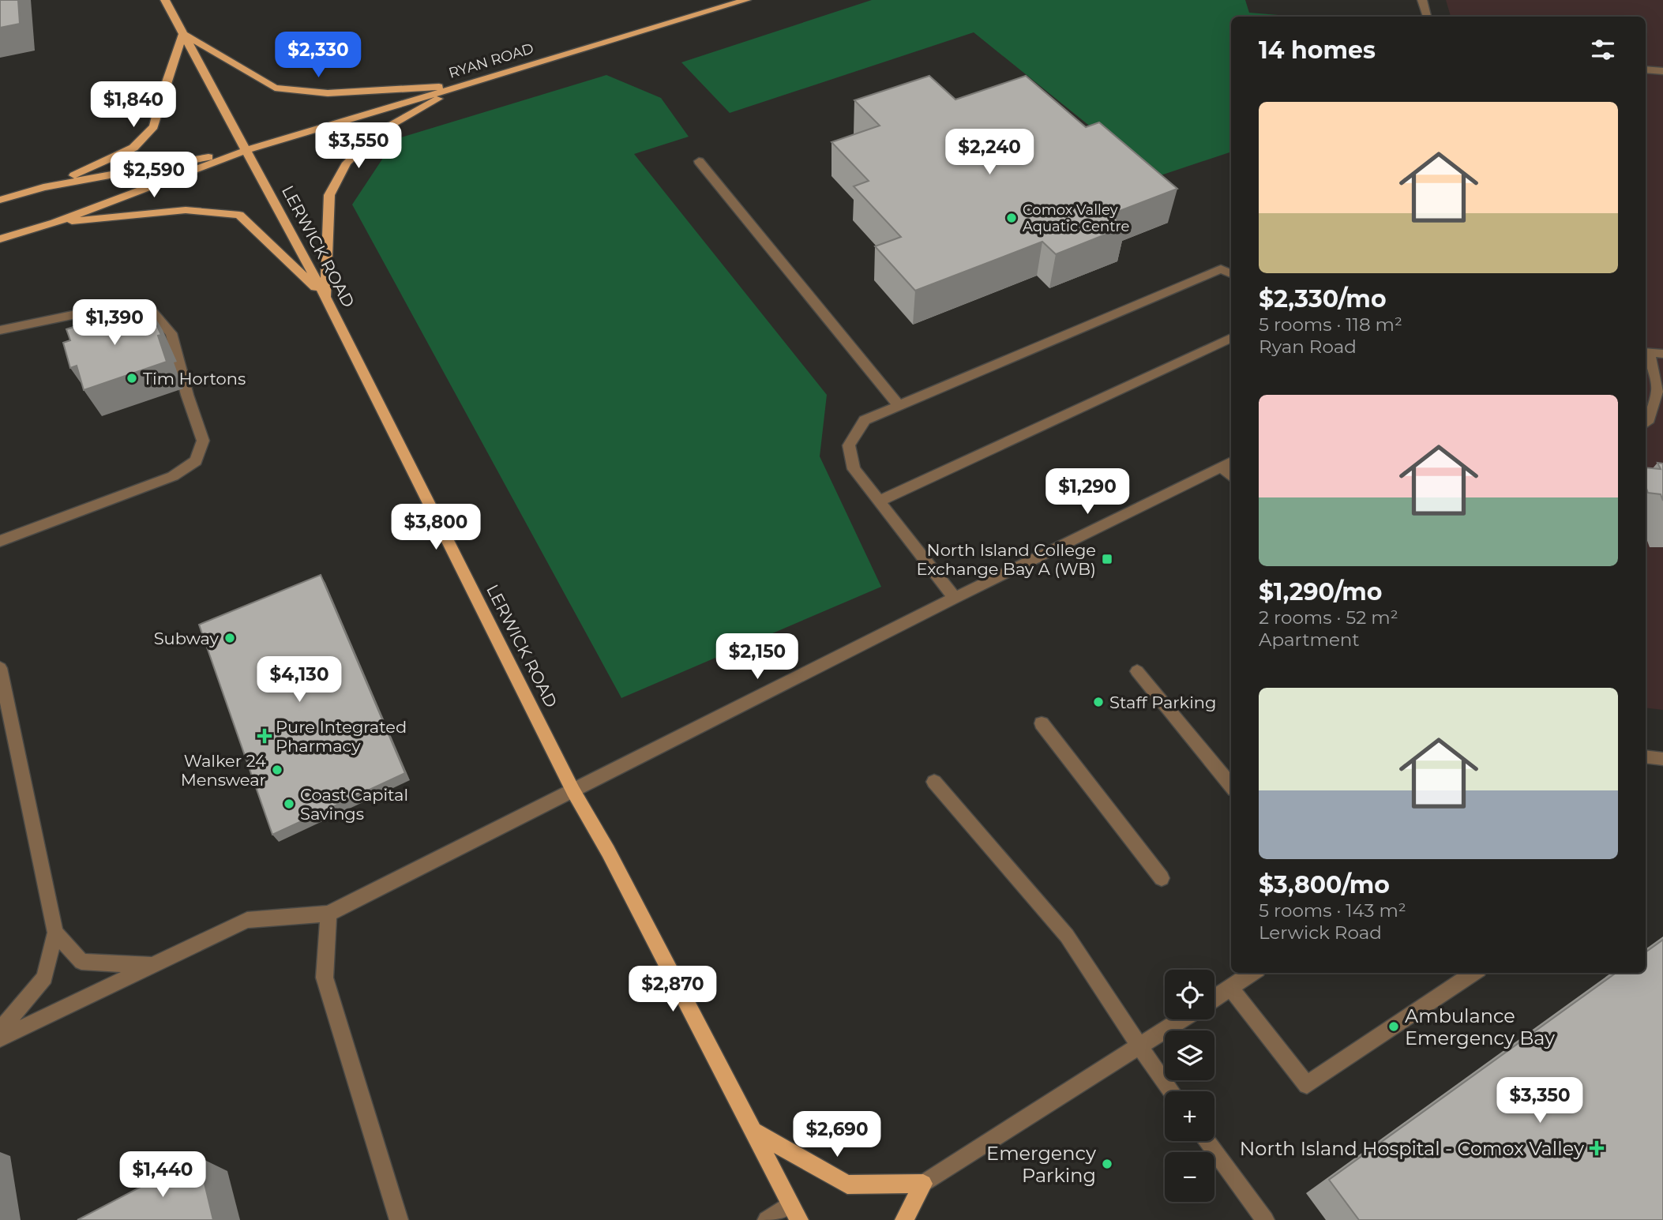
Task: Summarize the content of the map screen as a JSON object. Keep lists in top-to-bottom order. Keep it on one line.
{"streets":{"main road":["RYAN ROAD","LERWICK ROAD"]},"crossings":[["RYAN ROAD","LERWICK ROAD"]],"places":{"other":["Comox Valley Aquatic Centre","Tim Hortons","Subway","Staff Parking","Walker 24 Menswear","Coast Capital Savings","Ambulance Emergency Bay","Emergency Parking"],"transit":["North Island College Exchange Bay A (WB)"],"health":["Pure Integrated Pharmacy","North Island Hospital - Comox Valley"]},"page":{"heading":"14 homes","price":["$2,330","$1,840","$3,550","$2,240","$2,590","$1,390","$1,290","$3,800","$2,150","$4,130","$2,870","$3,350","$2,690","$1,440"],"list":[{"name":"$2,330/mo","note":"5 rooms · 118 m² · Ryan Road"},{"name":"$1,290/mo","note":"2 rooms · 52 m² · Apartment"},{"name":"$3,800/mo","note":"5 rooms · 143 m² · Lerwick Road"}],"map_buttons":["+","−"]}}
